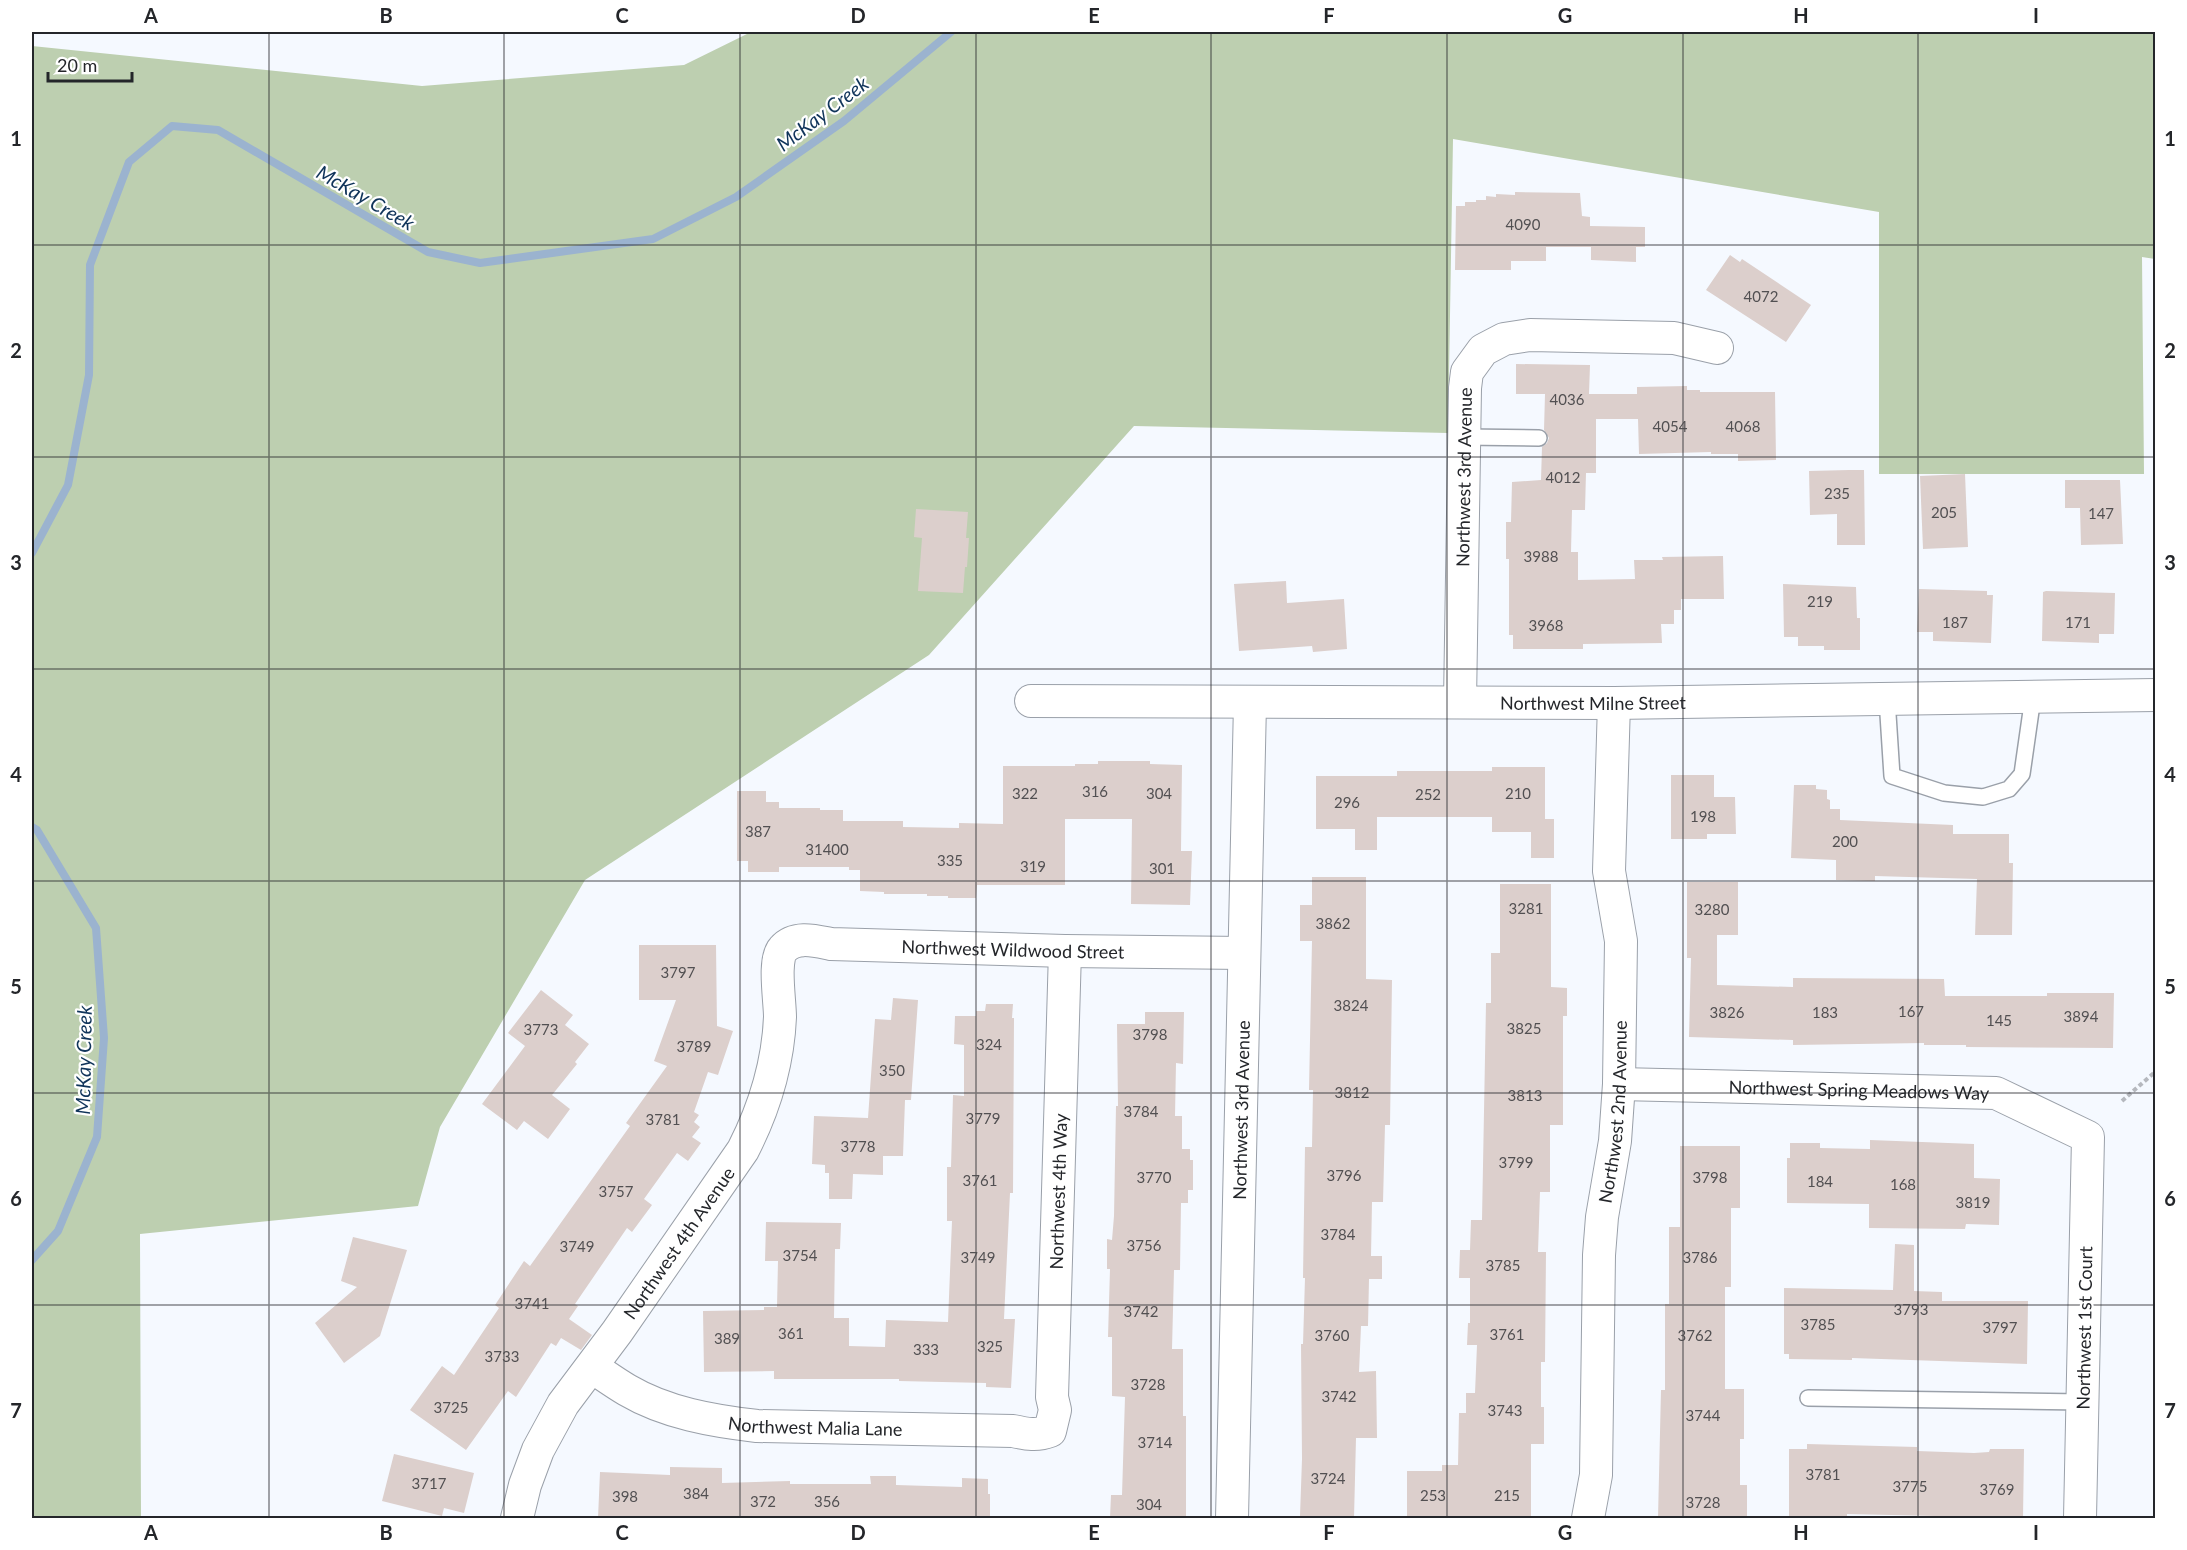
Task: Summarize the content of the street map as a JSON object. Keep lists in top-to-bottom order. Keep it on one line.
{"streets":{"street":["Northwest 3rd Avenue","Northwest Milne Street","Northwest Wildwood Street","Northwest Spring Meadows Way","Northwest 2nd Avenue","Northwest 4th Way","Northwest 4th Avenue","Northwest 1st Court","Northwest Malia Lane"]},"crossings":[["Northwest 3rd Avenue","Northwest Milne Street"],["Northwest 3rd Avenue","Northwest Wildwood Street"],["Northwest Milne Street","Northwest 2nd Avenue"],["Northwest Wildwood Street","Northwest 4th Way"],["Northwest Wildwood Street","Northwest 4th Avenue"],["Northwest Spring Meadows Way","Northwest 2nd Avenue"],["Northwest Spring Meadows Way","Northwest 1st Court"],["Northwest 4th Way","Northwest Malia Lane"],["Northwest 4th Avenue","Northwest Malia Lane"]],"water":["McKay Creek"],"house_numbers":["4090","4072","4036","4054","4068","4012","235","205","147","3988","219","187","171","3968","316","322","304","210","252","296","198","387","200","31400","335","319","301","3281","3280","3862","3797","3824","167","3826","183","3894","145","3825","3773","3798","324","3789","350","3812","3813","3784","3779","3781","3778","3799","3796","3770","3798","3761","184","168","3757","3819","3784","3756","3749","3754","3749","3786","3785","3741","3793","3742","3785","3797","361","3761","3760","3762","389","325","333","3733","3728","3742","3725","3743","3744","3714","3781","3724","3717","3775","3769","384","253","215","398","372","356","3728","304"],"scale_bar":"20 m","grid":{"columns":["A","B","C","D","E","F","G","H","I"],"rows":["1","2","3","4","5","6","7"]}}
